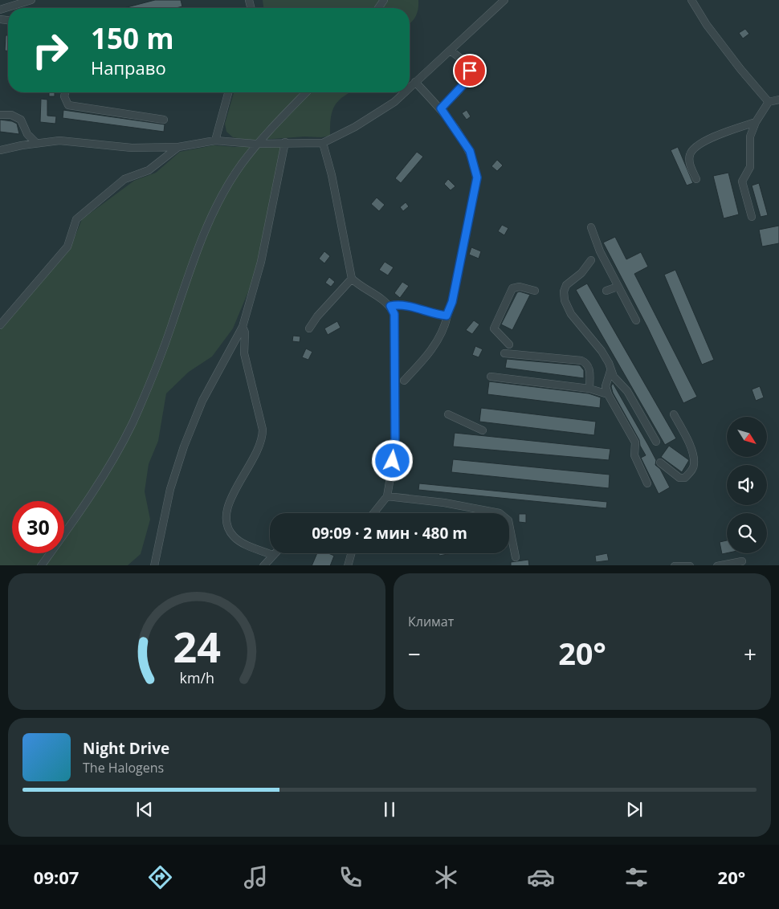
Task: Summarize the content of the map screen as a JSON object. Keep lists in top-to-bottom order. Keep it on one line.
{"north":"bottom right","page":{"turn":["150 m","Направо"],"limit":"30","trip":"09:09 · 2 мин · 480 m","tile":"Климат","heat":["−","20°","+"],"song":["Night Drive","The Halogens"],"tabs":["09:07","20°"],"gauge":["24","km/h"]}}
